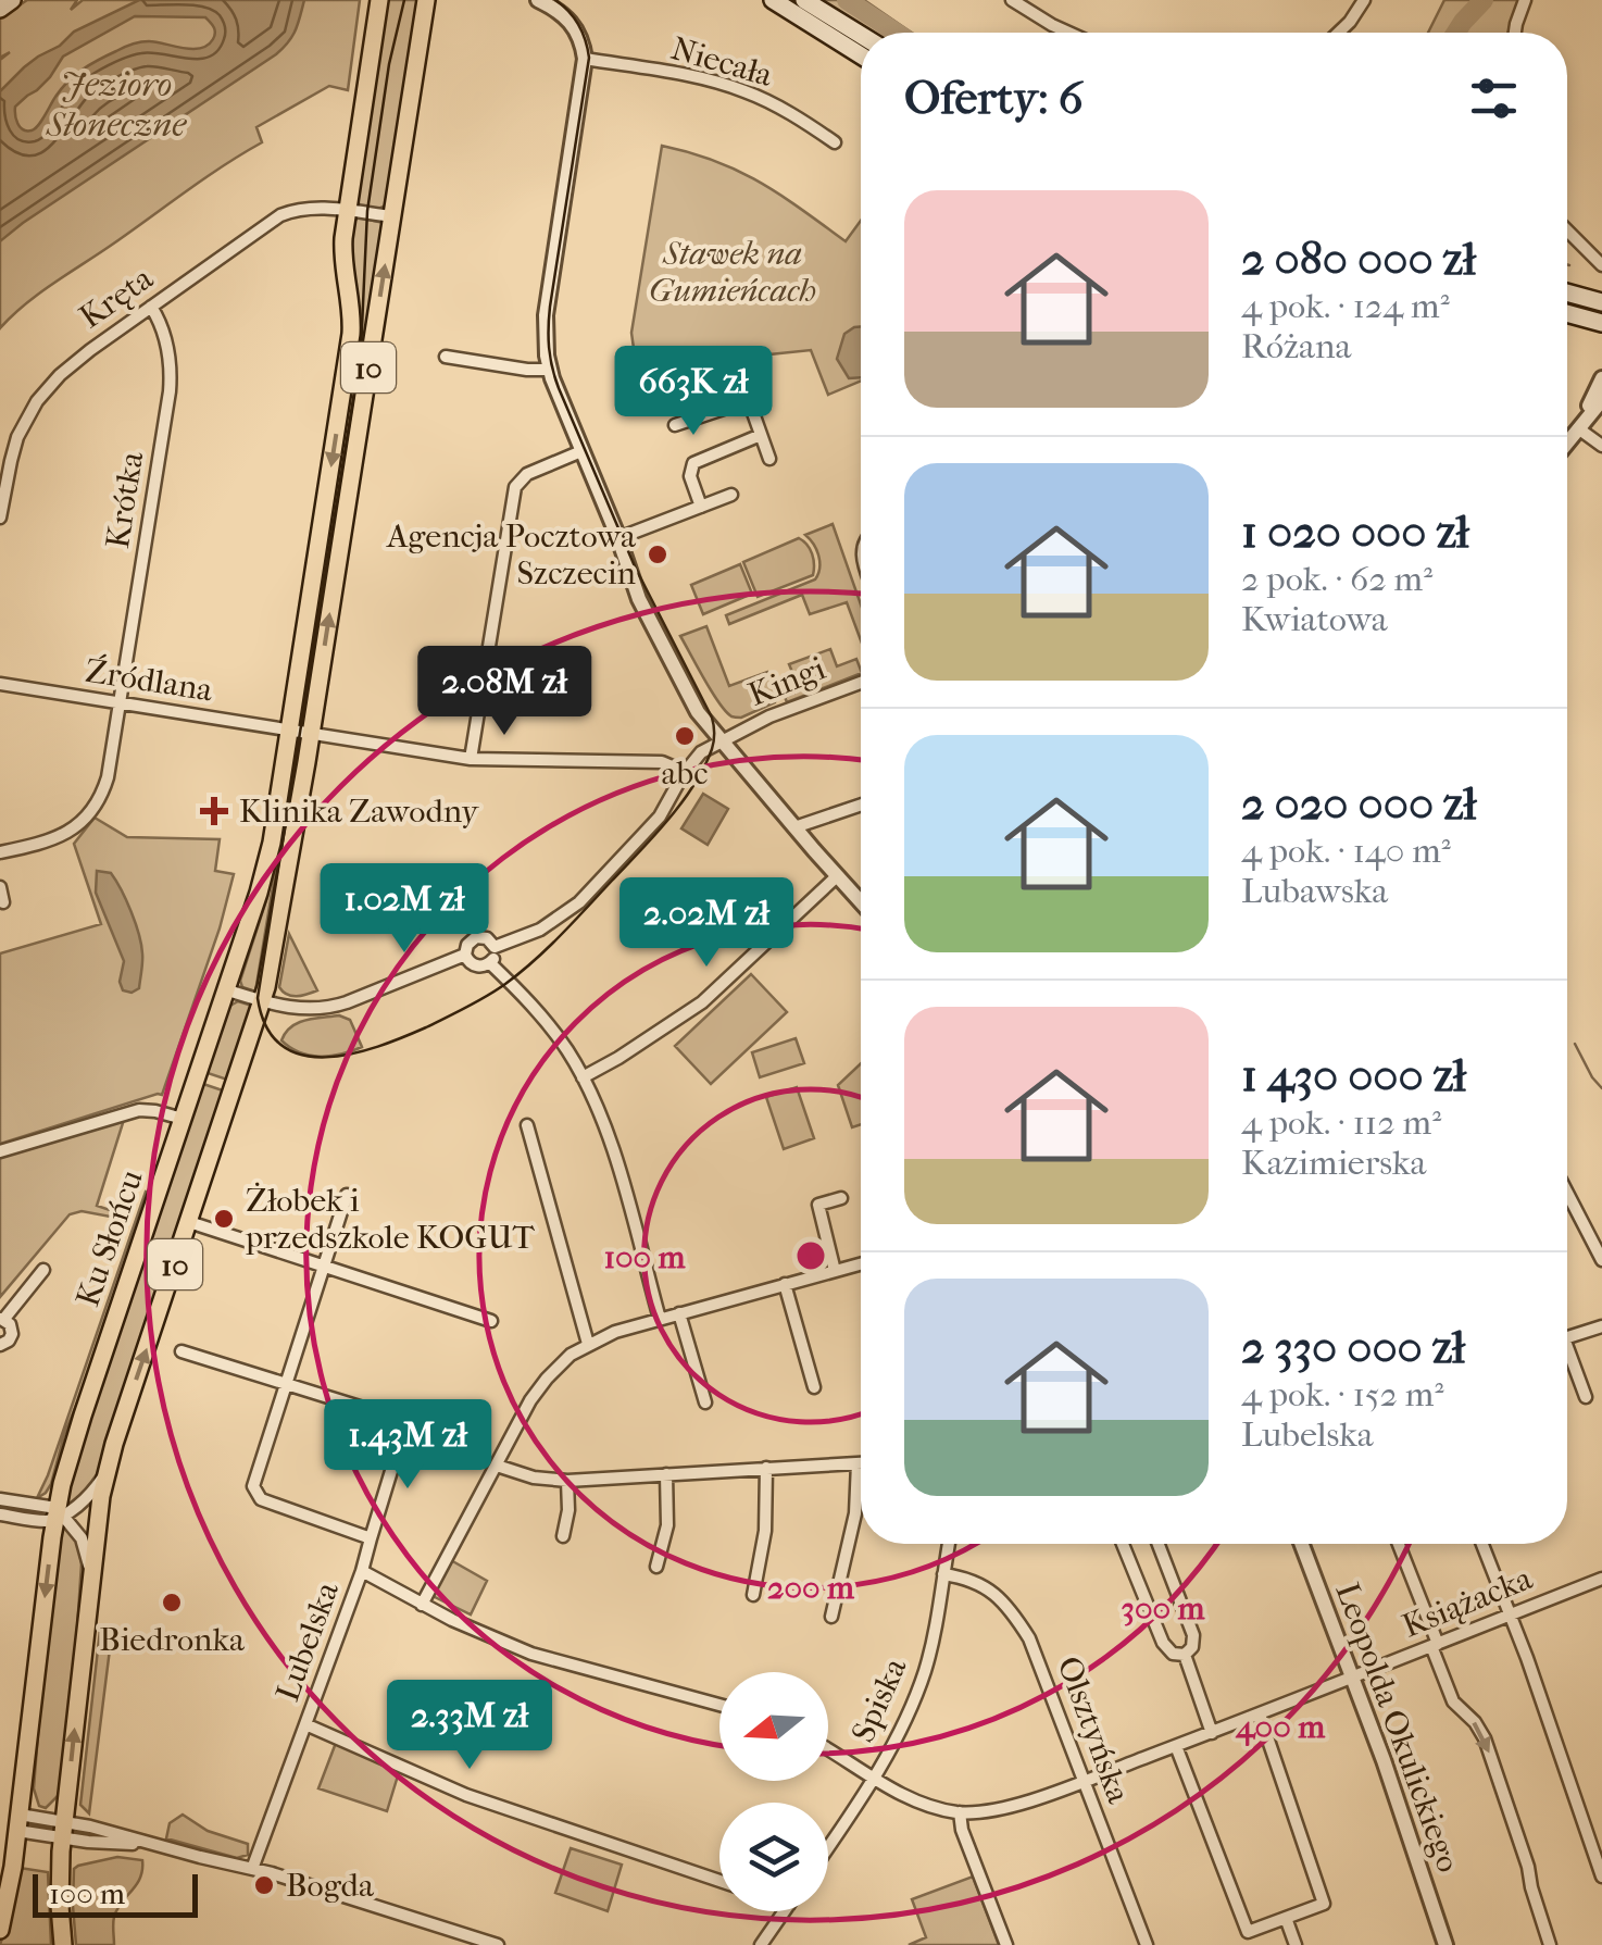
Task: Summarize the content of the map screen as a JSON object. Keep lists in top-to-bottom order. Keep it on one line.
{"streets":{"main road":["10","Ku Słońcu"],"street":["Niecała","Kręta","Krótka","Źródlana","Kingi","Książacka","Lubelska","Spiska","Leopolda Okulickiego","Olsztyńska"]},"crossings":[["Kręta","Krótka"],["Kręta","Ku Słońcu"],["Krótka","Źródlana"],["Źródlana","Ku Słońcu"],["Książacka","Leopolda Okulickiego"],["Książacka","Olsztyńska"],["Spiska","Olsztyńska"]],"water":["Jezioro Słoneczne"],"parks":["Stawek na Gumieńcach"],"places":{"other":["Agencja Pocztowa Szczecin","abc","Żłobek i przedszkole KOGUT","Biedronka","Bogda"],"health":["Klinika Zawodny"]},"scale_bar":"100 m","north":"left","page":{"heading":"Oferty: 6","list":[{"name":"2 080 000 zł","note":"4 pok. · 124 m² · Różana"},{"name":"1 020 000 zł","note":"2 pok. · 62 m² · Kwiatowa"},{"name":"2 020 000 zł","note":"4 pok. · 140 m² · Lubawska"},{"name":"1 430 000 zł","note":"4 pok. · 112 m² · Kazimierska"},{"name":"2 330 000 zł","note":"4 pok. · 152 m² · Lubelska"}],"price":["663K zł","2.08M zł","1.02M zł","2.02M zł","1.43M zł","2.33M zł"],"scale":"100 m"},"rings":["100 m","200 m","300 m","400 m"]}
